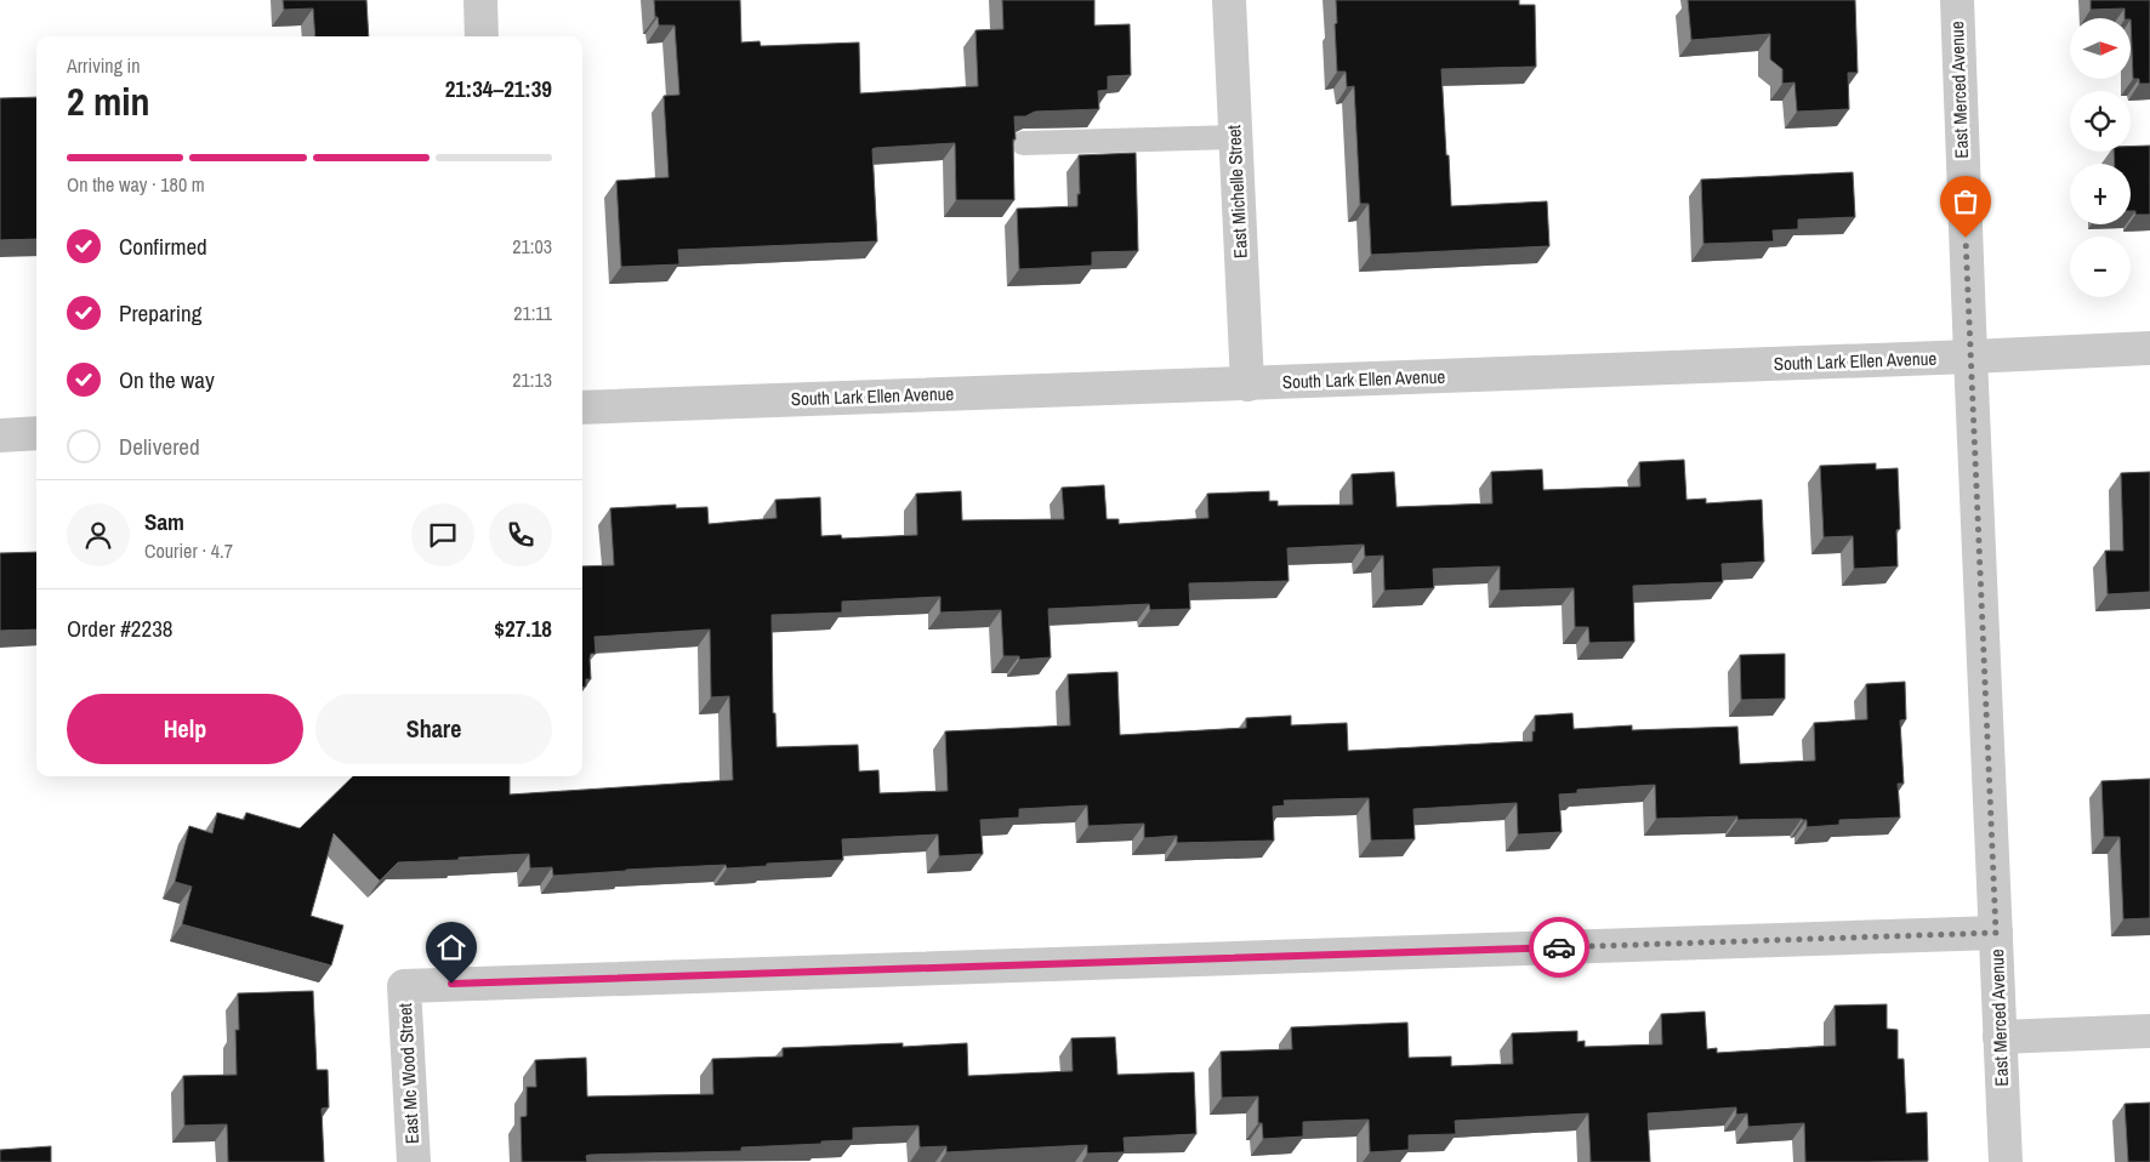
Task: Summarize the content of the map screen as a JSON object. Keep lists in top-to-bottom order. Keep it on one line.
{"streets":{"street":["East Merced Avenue","East Michelle Street","South Lark Ellen Avenue","East Mc Wood Street"]},"crossings":[["East Merced Avenue","South Lark Ellen Avenue"],["East Merced Avenue","East Mc Wood Street"],["East Michelle Street","South Lark Ellen Avenue"]],"north":"right","page":{"map_buttons":["+","−"],"heading":["2 min","Arriving in","21:34–21:39"],"panel":["Sam","Courier · 4.7","Order #2238","$27.18"],"bar":"On the way · 180 m","list":[["Confirmed","21:03"],["Preparing","21:11"],["On the way","21:13"],"Delivered"],"buttons":["Help","Share"]}}
